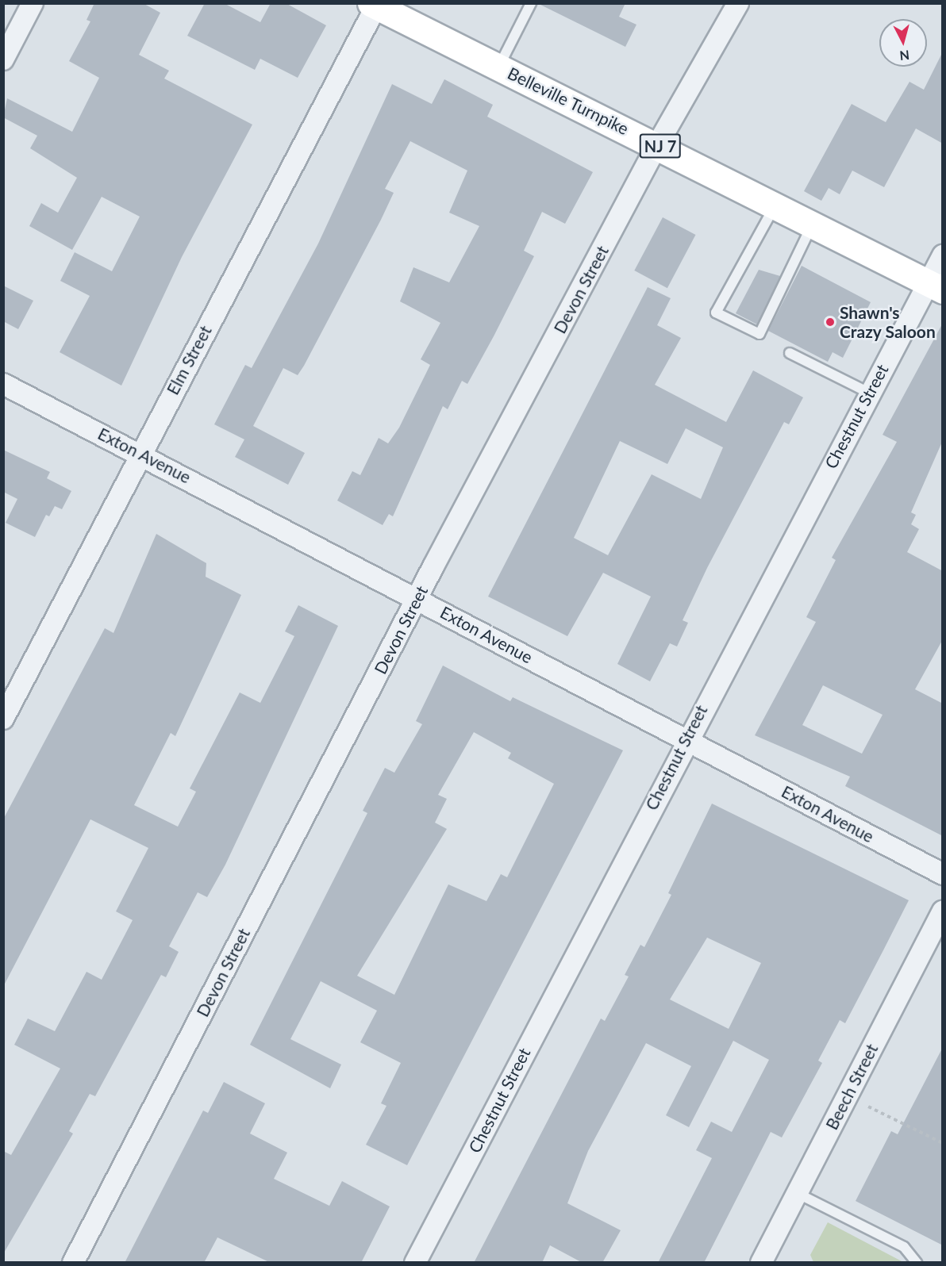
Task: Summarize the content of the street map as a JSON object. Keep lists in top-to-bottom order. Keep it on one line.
{"streets":{"main road":["Belleville Turnpike","NJ 7"],"street":["Devon Street","Elm Street","Chestnut Street","Exton Avenue","Beech Street"]},"crossings":[["Belleville Turnpike","Devon Street"],["Belleville Turnpike","Elm Street"],["Belleville Turnpike","Chestnut Street"],["Devon Street","Exton Avenue"],["Elm Street","Exton Avenue"],["Chestnut Street","Exton Avenue"]],"places":["Shawn's Crazy Saloon"],"north":"bottom"}
